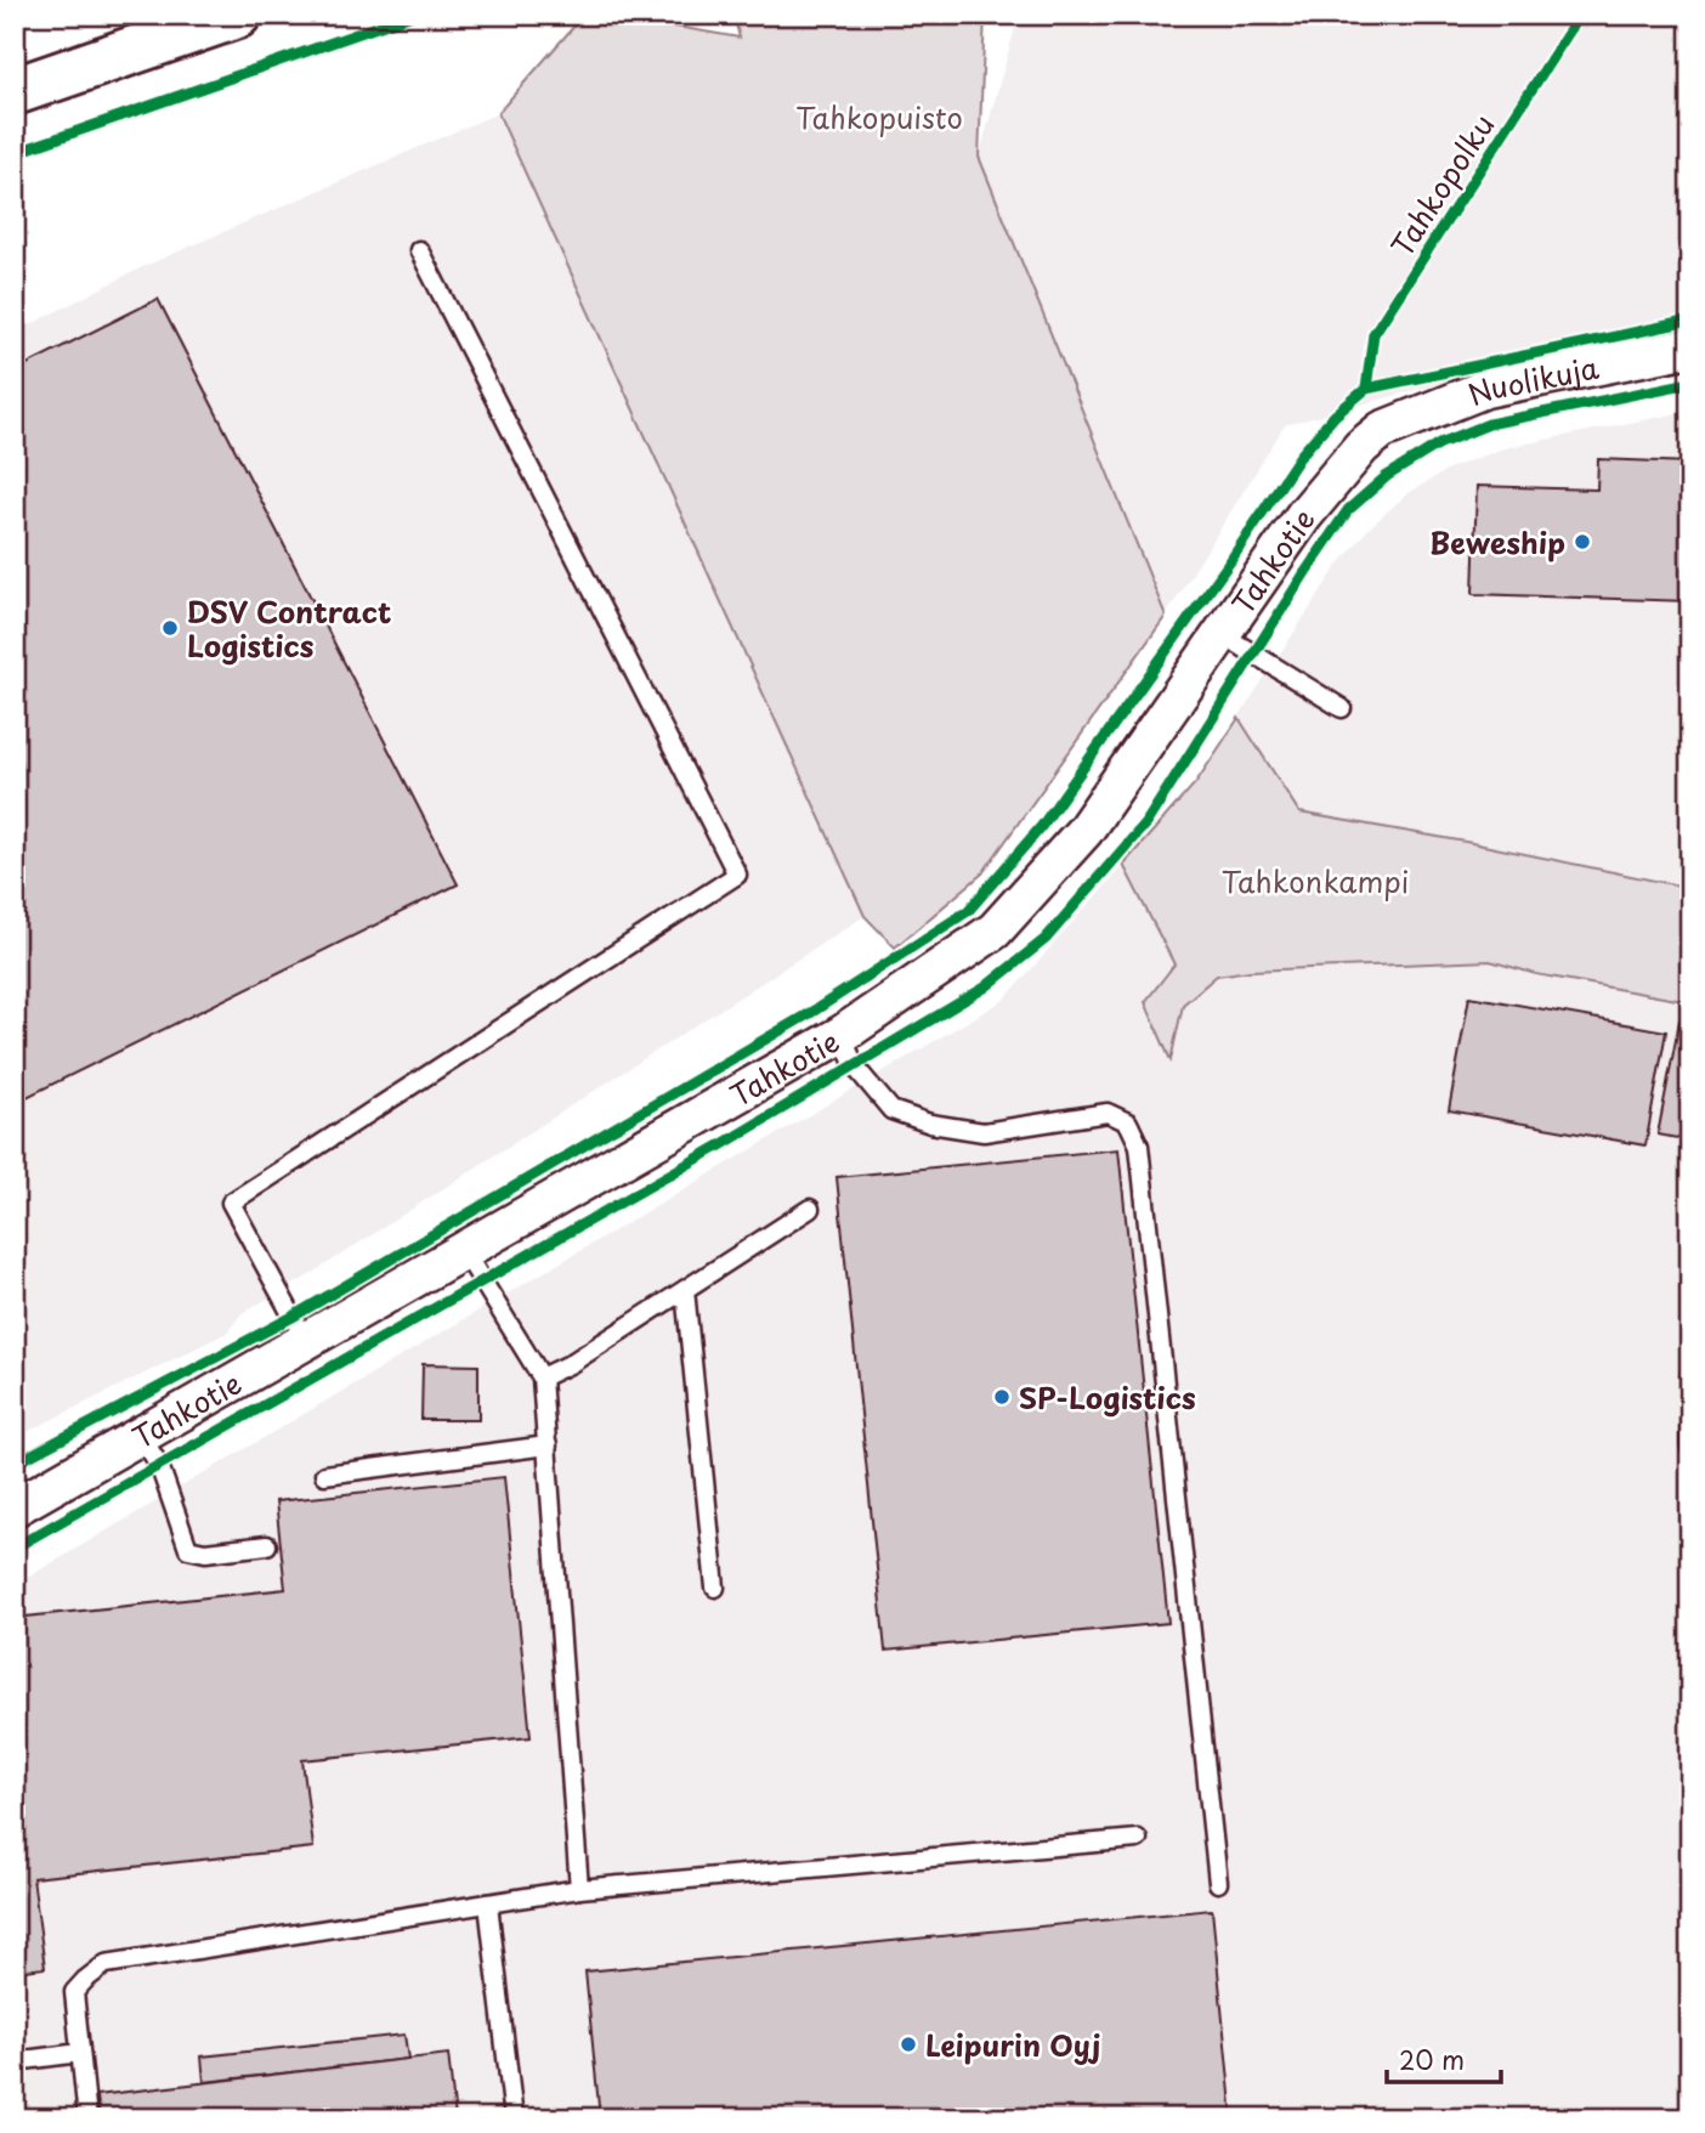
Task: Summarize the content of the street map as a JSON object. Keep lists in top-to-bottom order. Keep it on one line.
{"streets":{"street":["Nuolikuja","Tahkotie"],"cycle path":["Tahkopolku"]},"crossings":[["Nuolikuja","Tahkotie"]],"parks":["Tahkopuisto","Tahkonkampi"],"places":["Beweship","DSV Contract Logistics","SP-Logistics","Leipurin Oyj"],"scale_bar":"20 m"}
